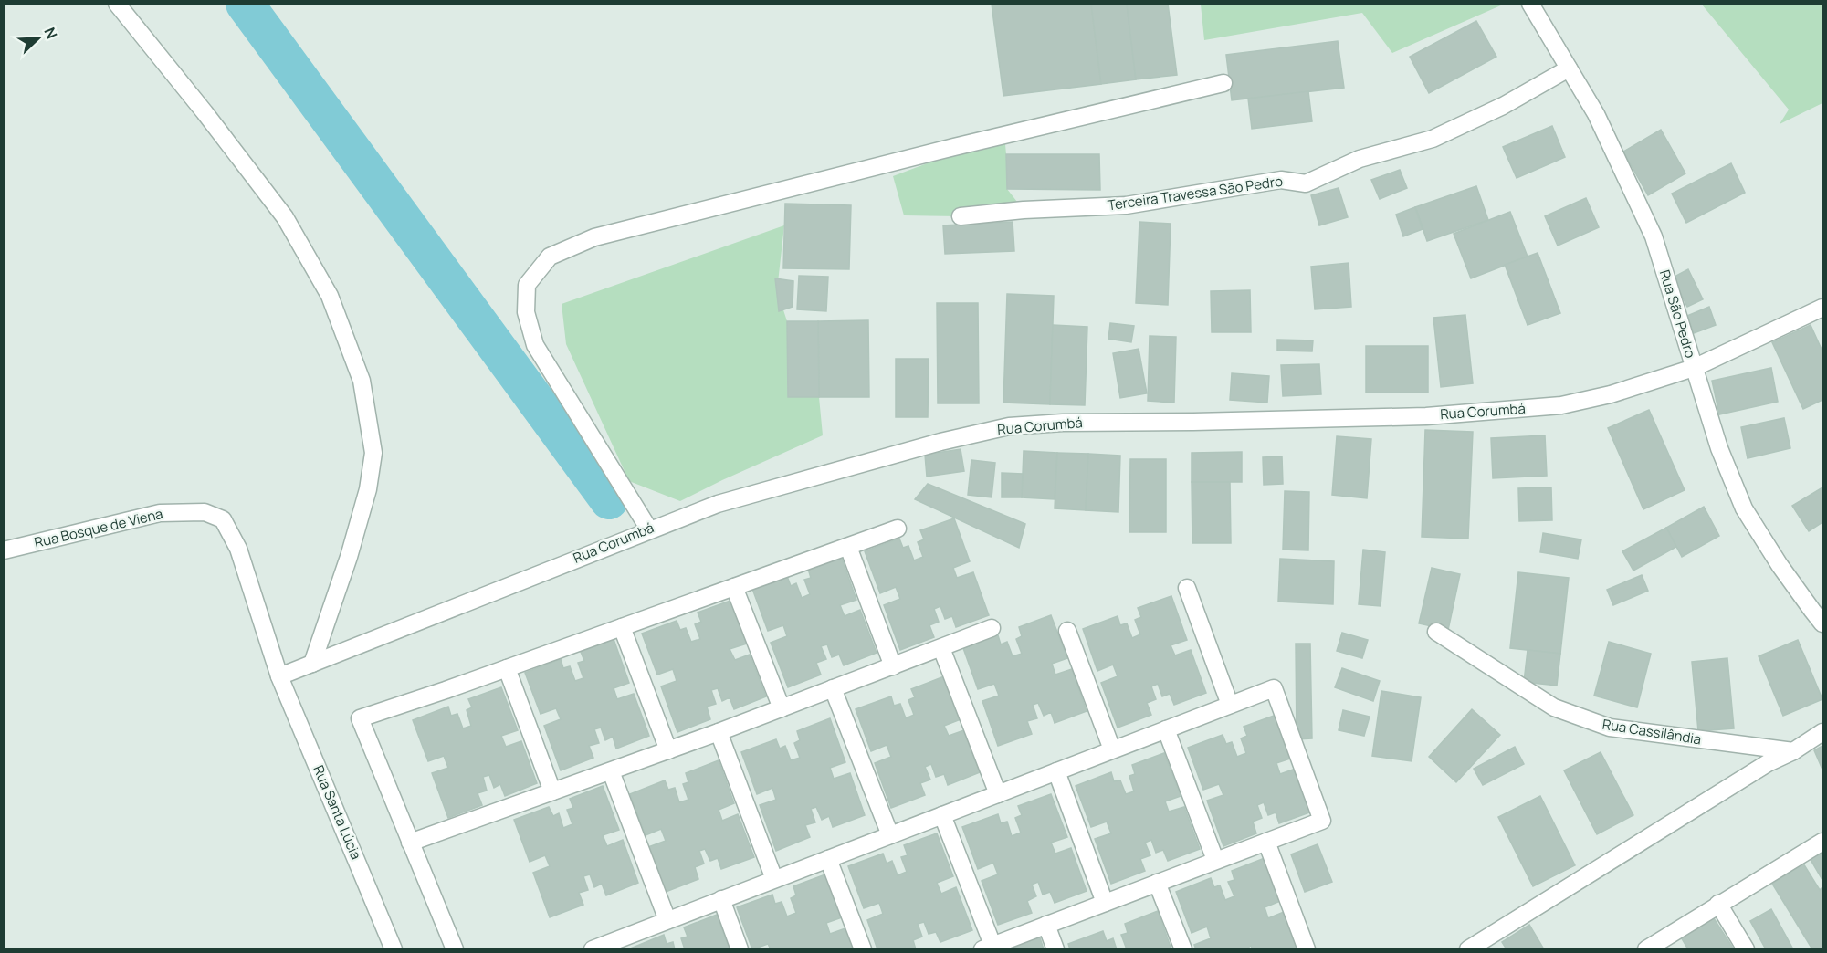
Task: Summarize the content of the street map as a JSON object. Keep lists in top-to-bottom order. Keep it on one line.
{"streets":{"street":["Terceira Travessa São Pedro","Rua São Pedro","Rua Corumbá","Rua Bosque de Viena","Rua Cassilândia","Rua Santa Lúcia"]},"crossings":[["Terceira Travessa São Pedro","Rua São Pedro"],["Rua São Pedro","Rua Corumbá"],["Rua Corumbá","Rua Bosque de Viena"],["Rua Corumbá","Rua Santa Lúcia"],["Rua Bosque de Viena","Rua Santa Lúcia"]],"north":"top right"}
